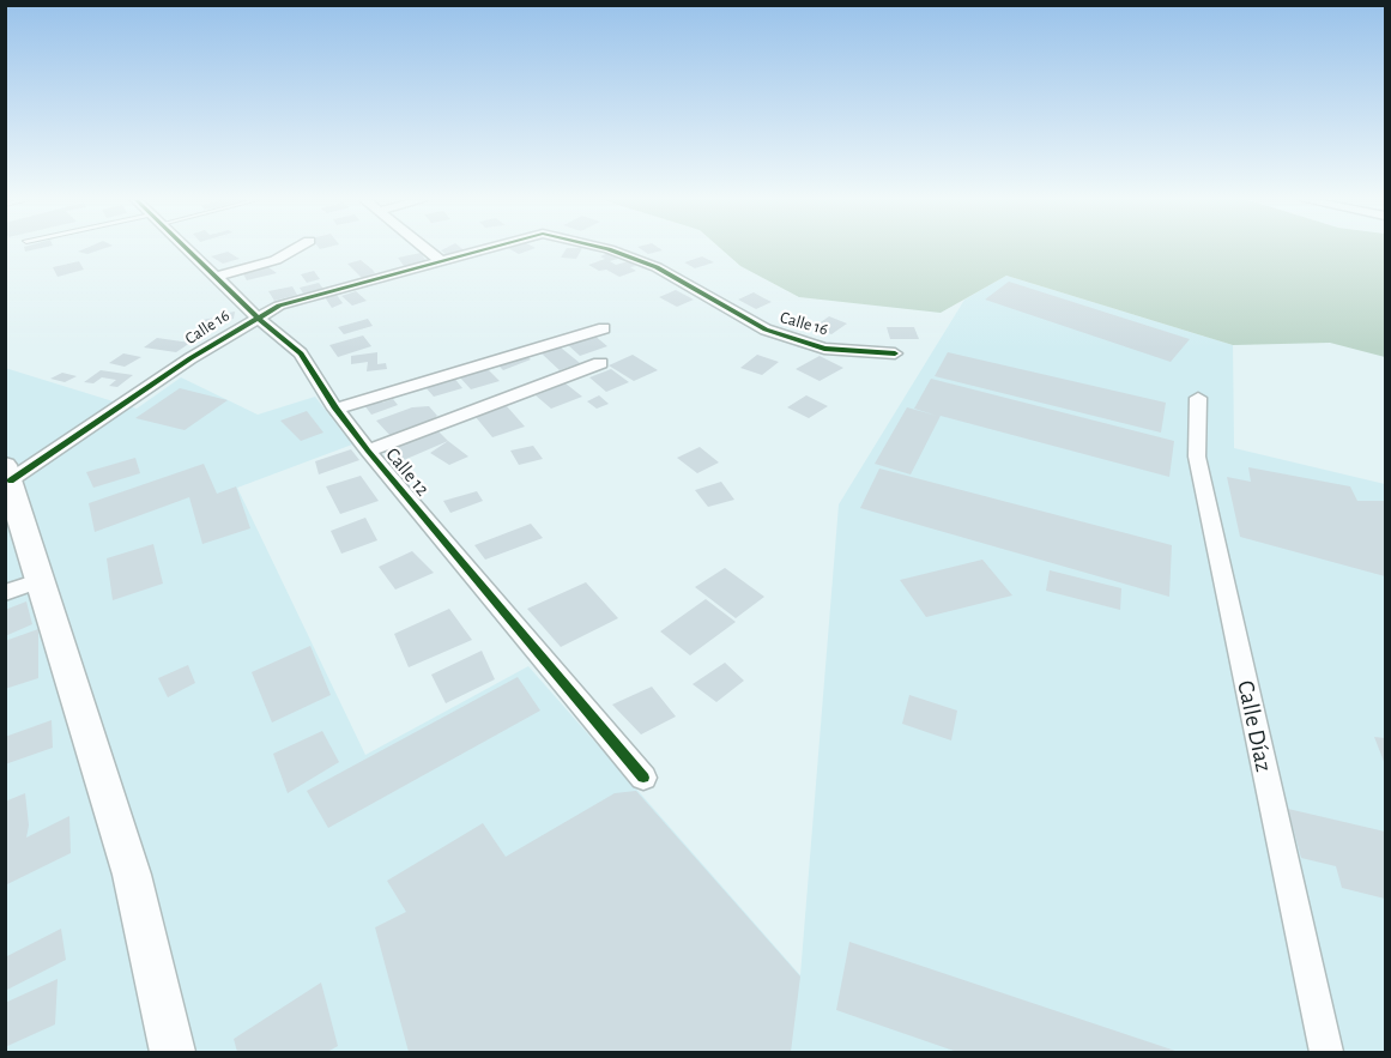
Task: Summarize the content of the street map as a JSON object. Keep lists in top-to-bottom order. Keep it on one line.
{"streets":{"street":["Calle 16","Calle 12","Calle Díaz"]},"crossings":[["Calle 16","Calle 12"]]}
